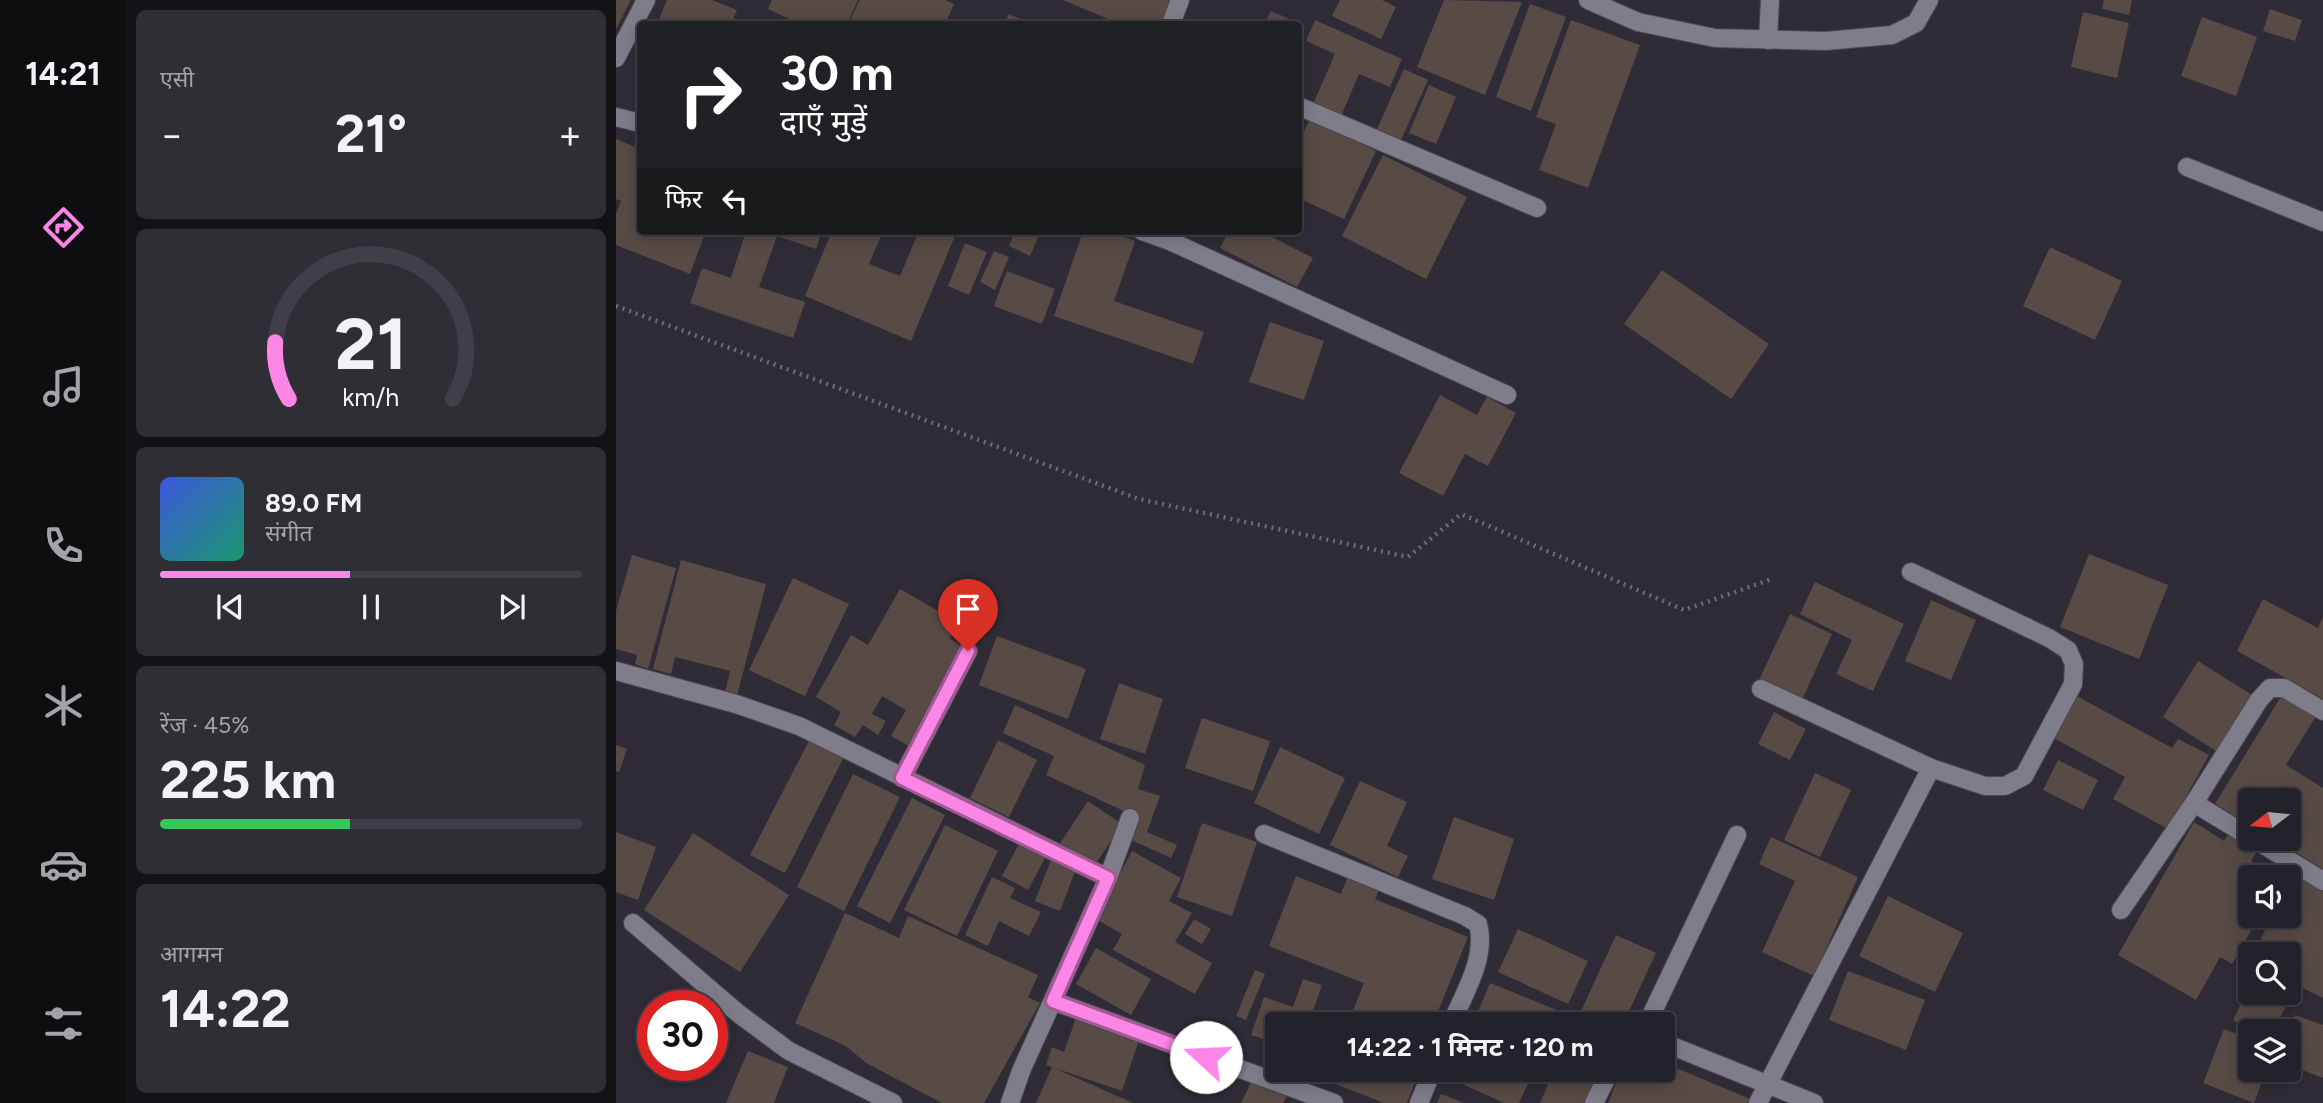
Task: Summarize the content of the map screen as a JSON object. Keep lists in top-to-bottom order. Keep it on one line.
{"north":"left","page":{"tabs":"14:21","tile":["एसी",["रेंज · 45%","225 km"],["आगमन","14:22"]],"turn":["30 m","दाएँ मुड़ें"],"heat":["−","21°","+"],"then":"फिर","song":["89.0 FM","संगीत"],"limit":"30","trip":"14:22 · 1 मिनट · 120 m","gauge":["21","km/h"]}}
